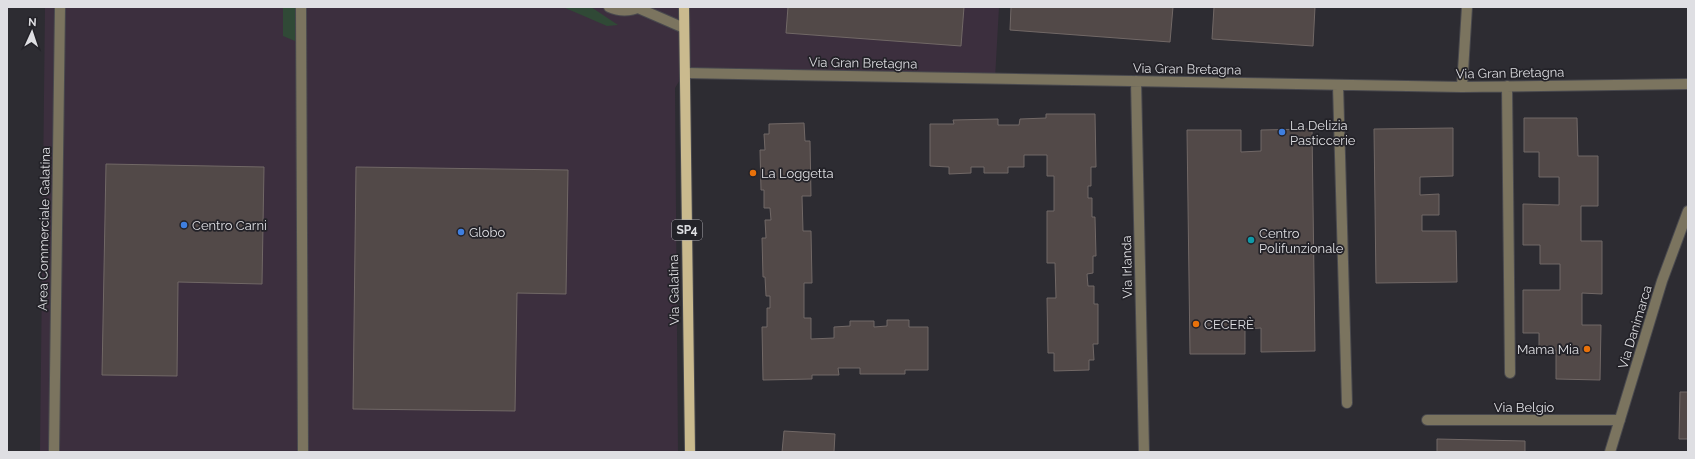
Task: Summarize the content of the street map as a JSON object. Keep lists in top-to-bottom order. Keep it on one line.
{"streets":{"main road":["SP4","Via Galatina"],"street":["Via Gran Bretagna","Area Commerciale Galatina","Via Irlanda","Via Danimarca","Via Belgio"]},"crossings":[["Via Gran Bretagna","Via Irlanda"],["Via Gran Bretagna","Via Galatina"],["Via Danimarca","Via Belgio"]],"places":["La Delizia Pasticcerie","La Loggetta","Centro Carni","Globo","Centro Polifunzionale","CECERÈ","Mama Mia"],"north":"top"}
